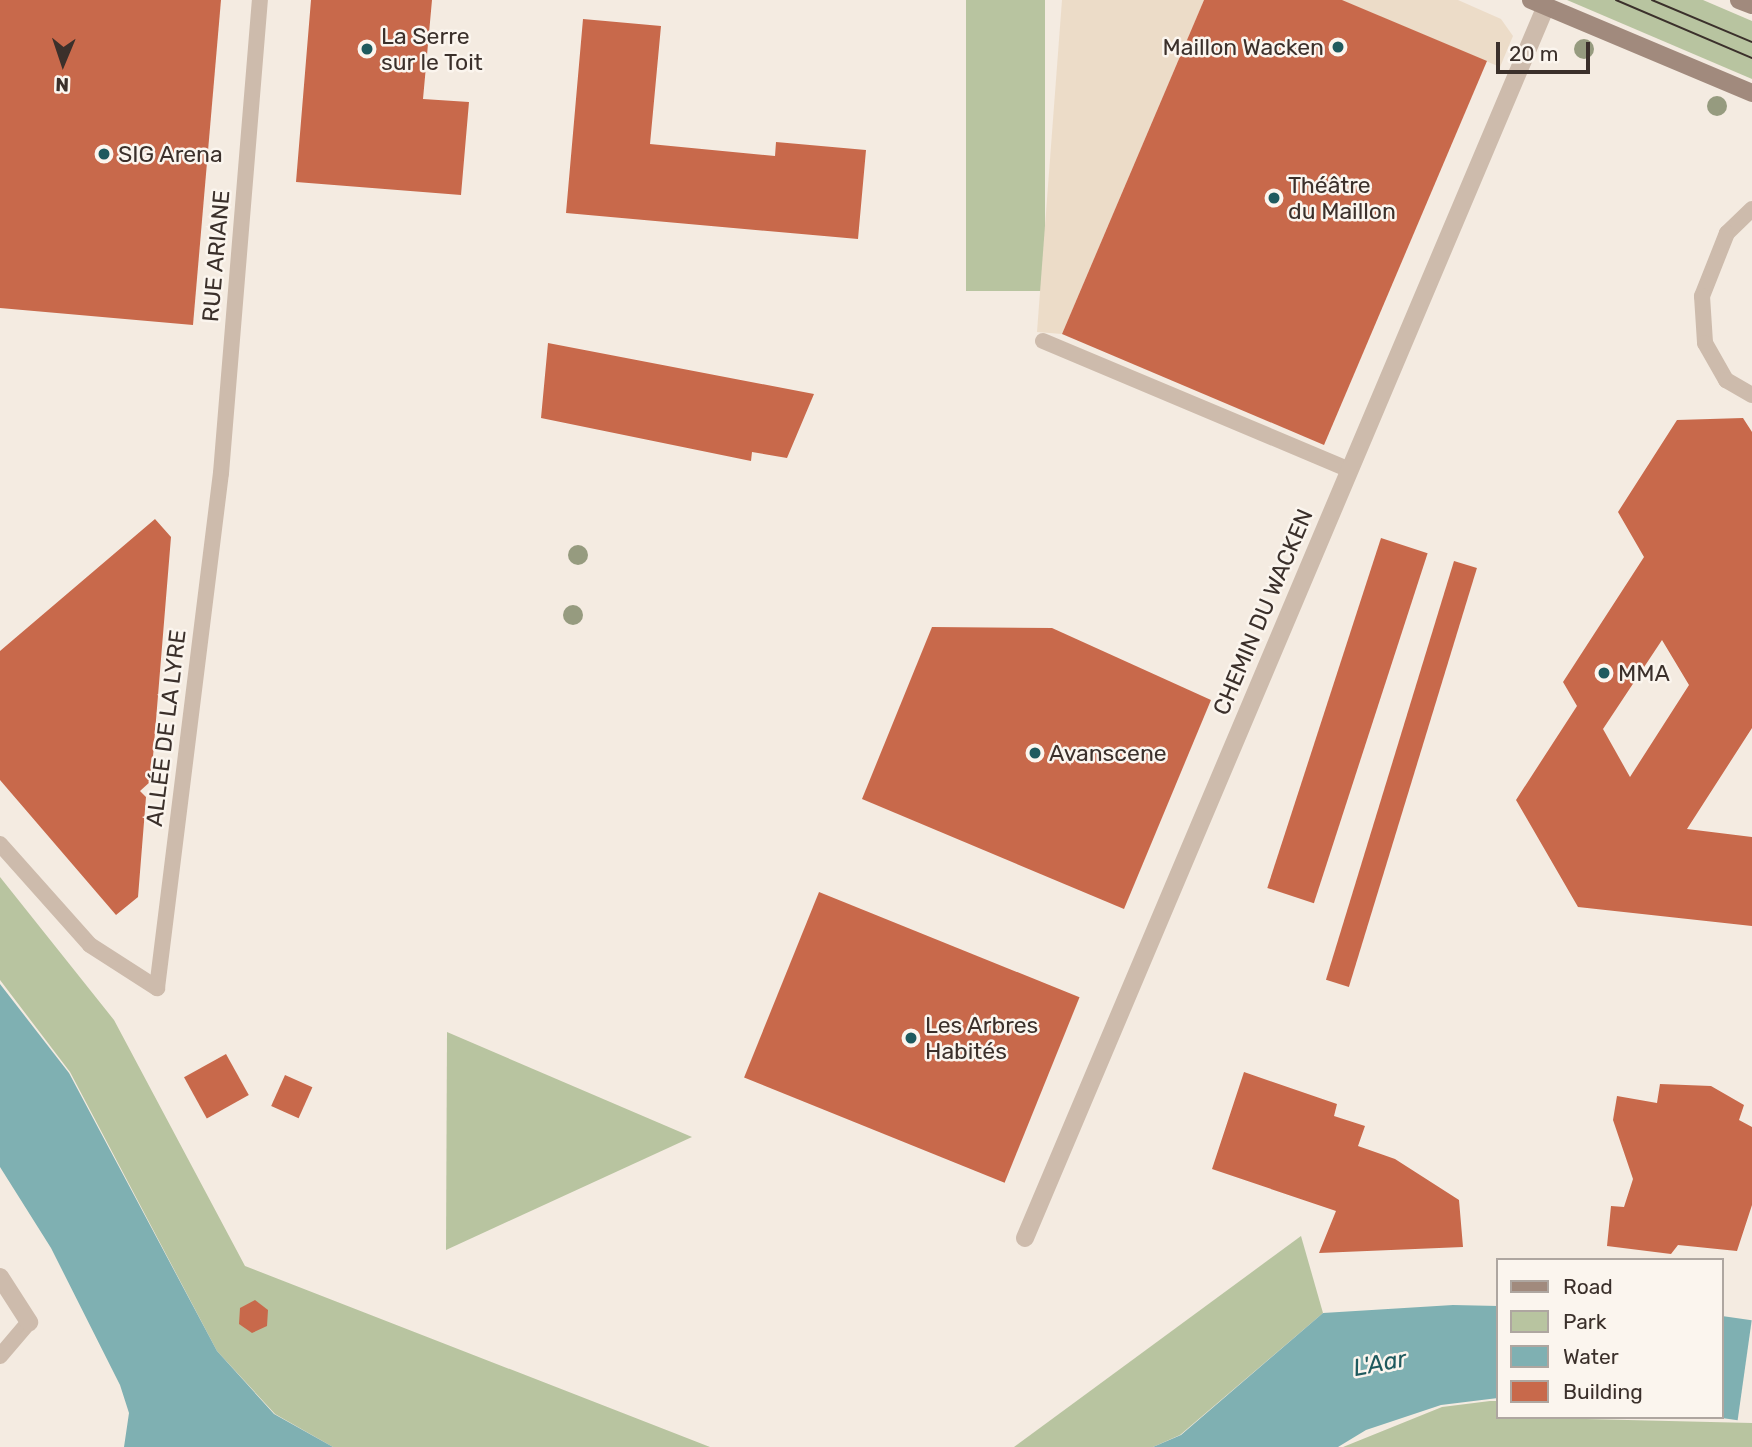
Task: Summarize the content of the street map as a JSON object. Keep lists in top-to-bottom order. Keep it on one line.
{"streets":{"street":["CHEMIN DU WACKEN"],"lane":["RUE ARIANE","ALLÉE DE LA LYRE"]},"crossings":[["RUE ARIANE","ALLÉE DE LA LYRE"]],"water":["L'Aar"],"places":["Maillon Wacken","La Serre sur le Toit","SIG Arena","Théâtre du Maillon","MMA","Avanscene","Les Arbres Habités"],"legend":["Road","Park","Water","Building"],"scale_bar":"20 m","north":"bottom"}
